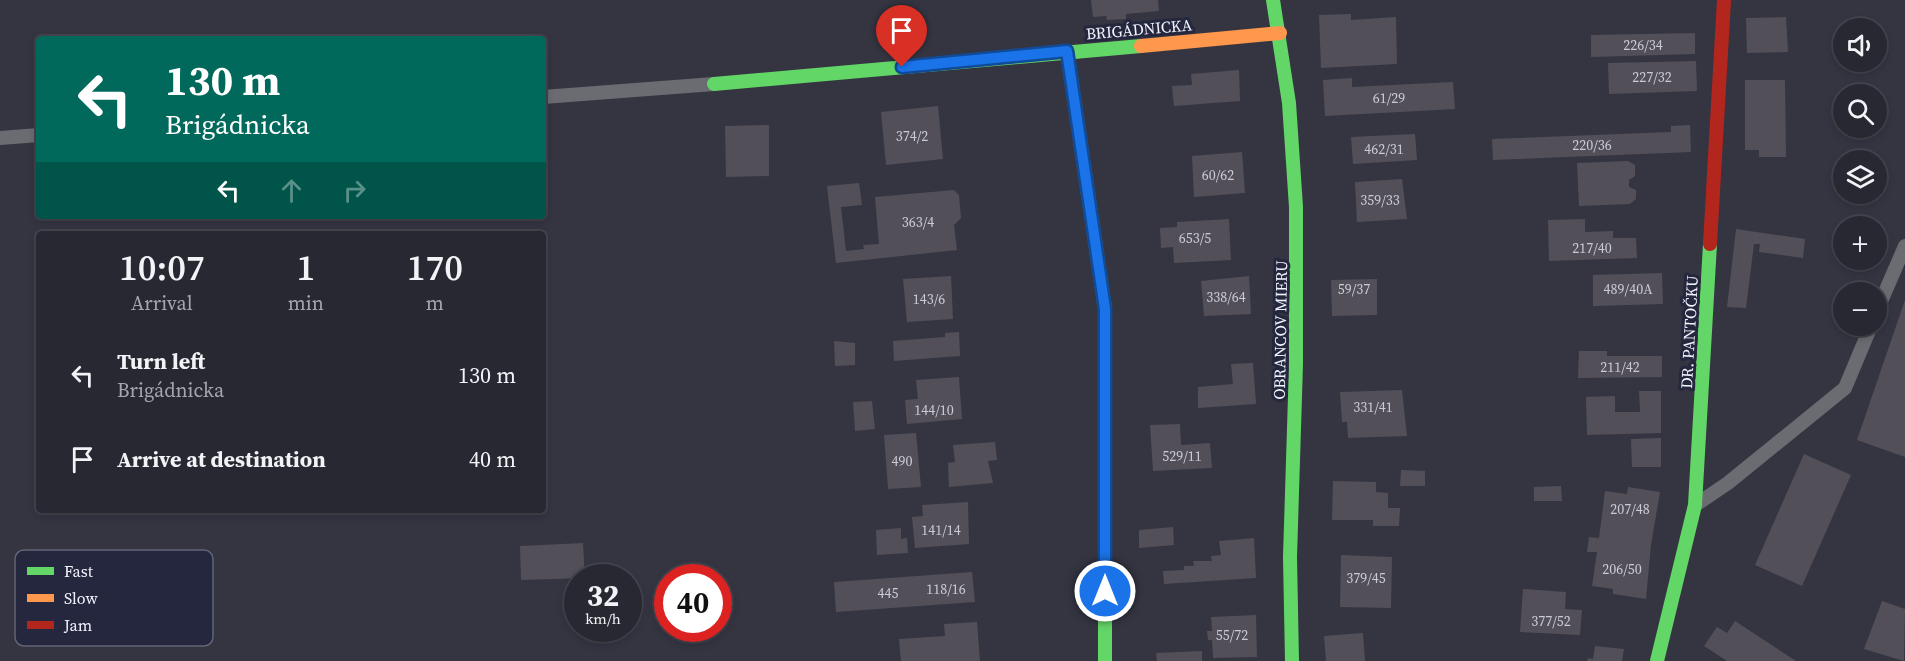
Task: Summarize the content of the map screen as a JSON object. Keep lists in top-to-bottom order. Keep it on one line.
{"streets":{"street":["BRIGÁDNICKA","OBRANCOV MIERU","DR. PANTOČKU"]},"crossings":[["BRIGÁDNICKA","OBRANCOV MIERU"]],"house_numbers":["226/34","227/32","61/29","374/2","220/36","462/31","60/62","359/33","363/4","653/5","217/40","59/37","489/40A","338/64","143/6","211/42","331/41","144/10","529/11","490","207/48","141/14","206/50","379/45","118/16","445","377/52","55/72"],"legend":["Fast","Slow","Jam"],"page":{"map_buttons":["+","−"],"turn":["130 m","Brigádnicka"],"eta":["10:07","Arrival","1","min","170","m"],"list":[{"name":"Turn left","note":"Brigádnicka","value":"130 m"},{"name":"Arrive at destination","value":"40 m"}],"speed":"32 km/h","limit":"40"}}
